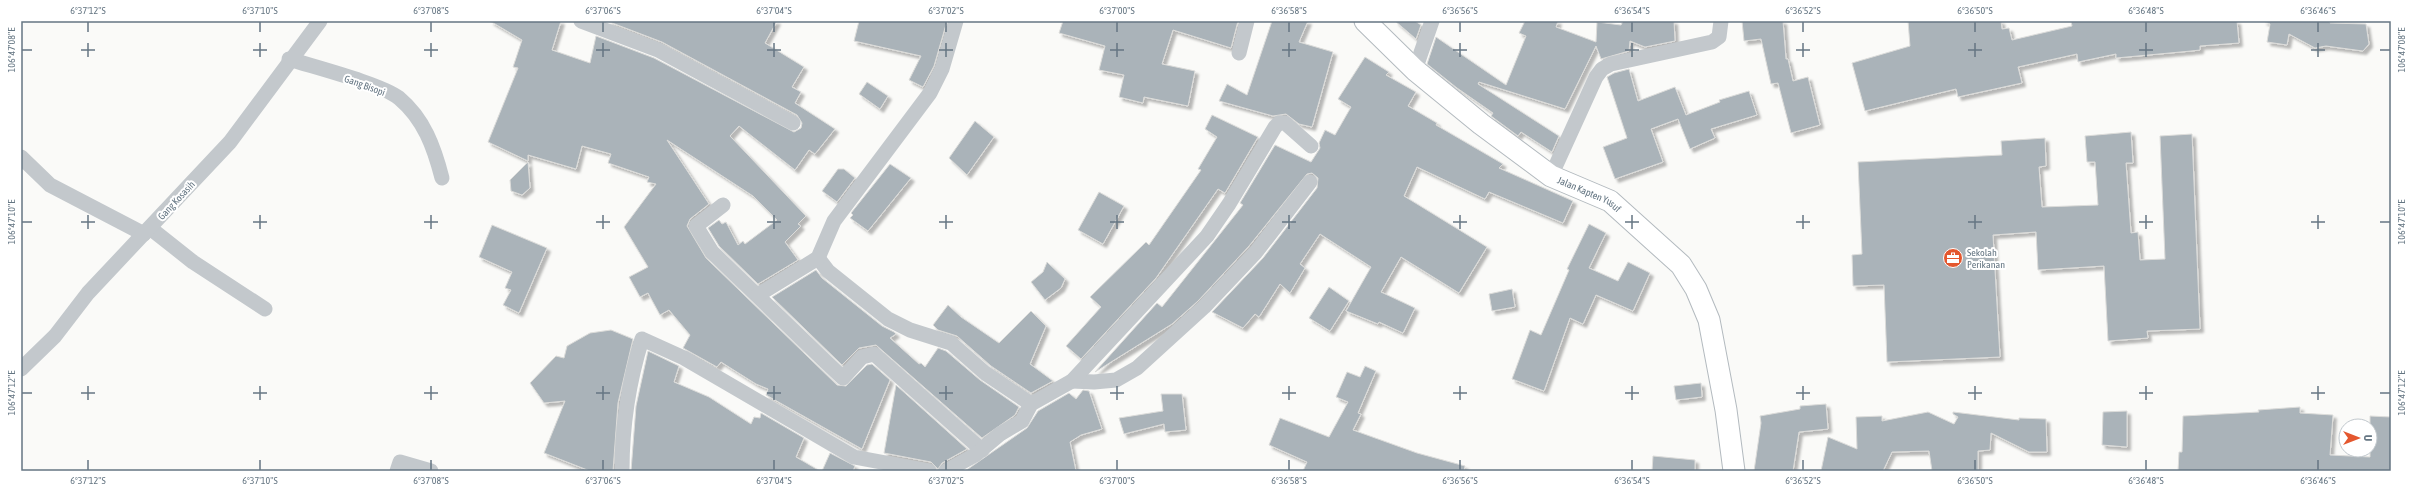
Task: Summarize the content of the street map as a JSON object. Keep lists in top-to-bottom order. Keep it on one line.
{"streets":{"main road":["Jalan Kapten Yusuf"],"street":["Gang Bisopi","Gang Kosasih"]},"crossings":[["Gang Bisopi","Gang Kosasih"]],"places":{"office":["Sekolah Perikanan"]},"north":"right","coordinates":["6°37'12\"S","6°37'10\"S","6°37'08\"S","6°37'06\"S","6°37'04\"S","6°37'02\"S","6°37'00\"S","6°36'58\"S","6°36'56\"S","6°36'54\"S","6°36'52\"S","6°36'50\"S","6°36'48\"S","6°36'46\"S","106°47'08\"E","106°47'10\"E","106°47'12\"E"]}
